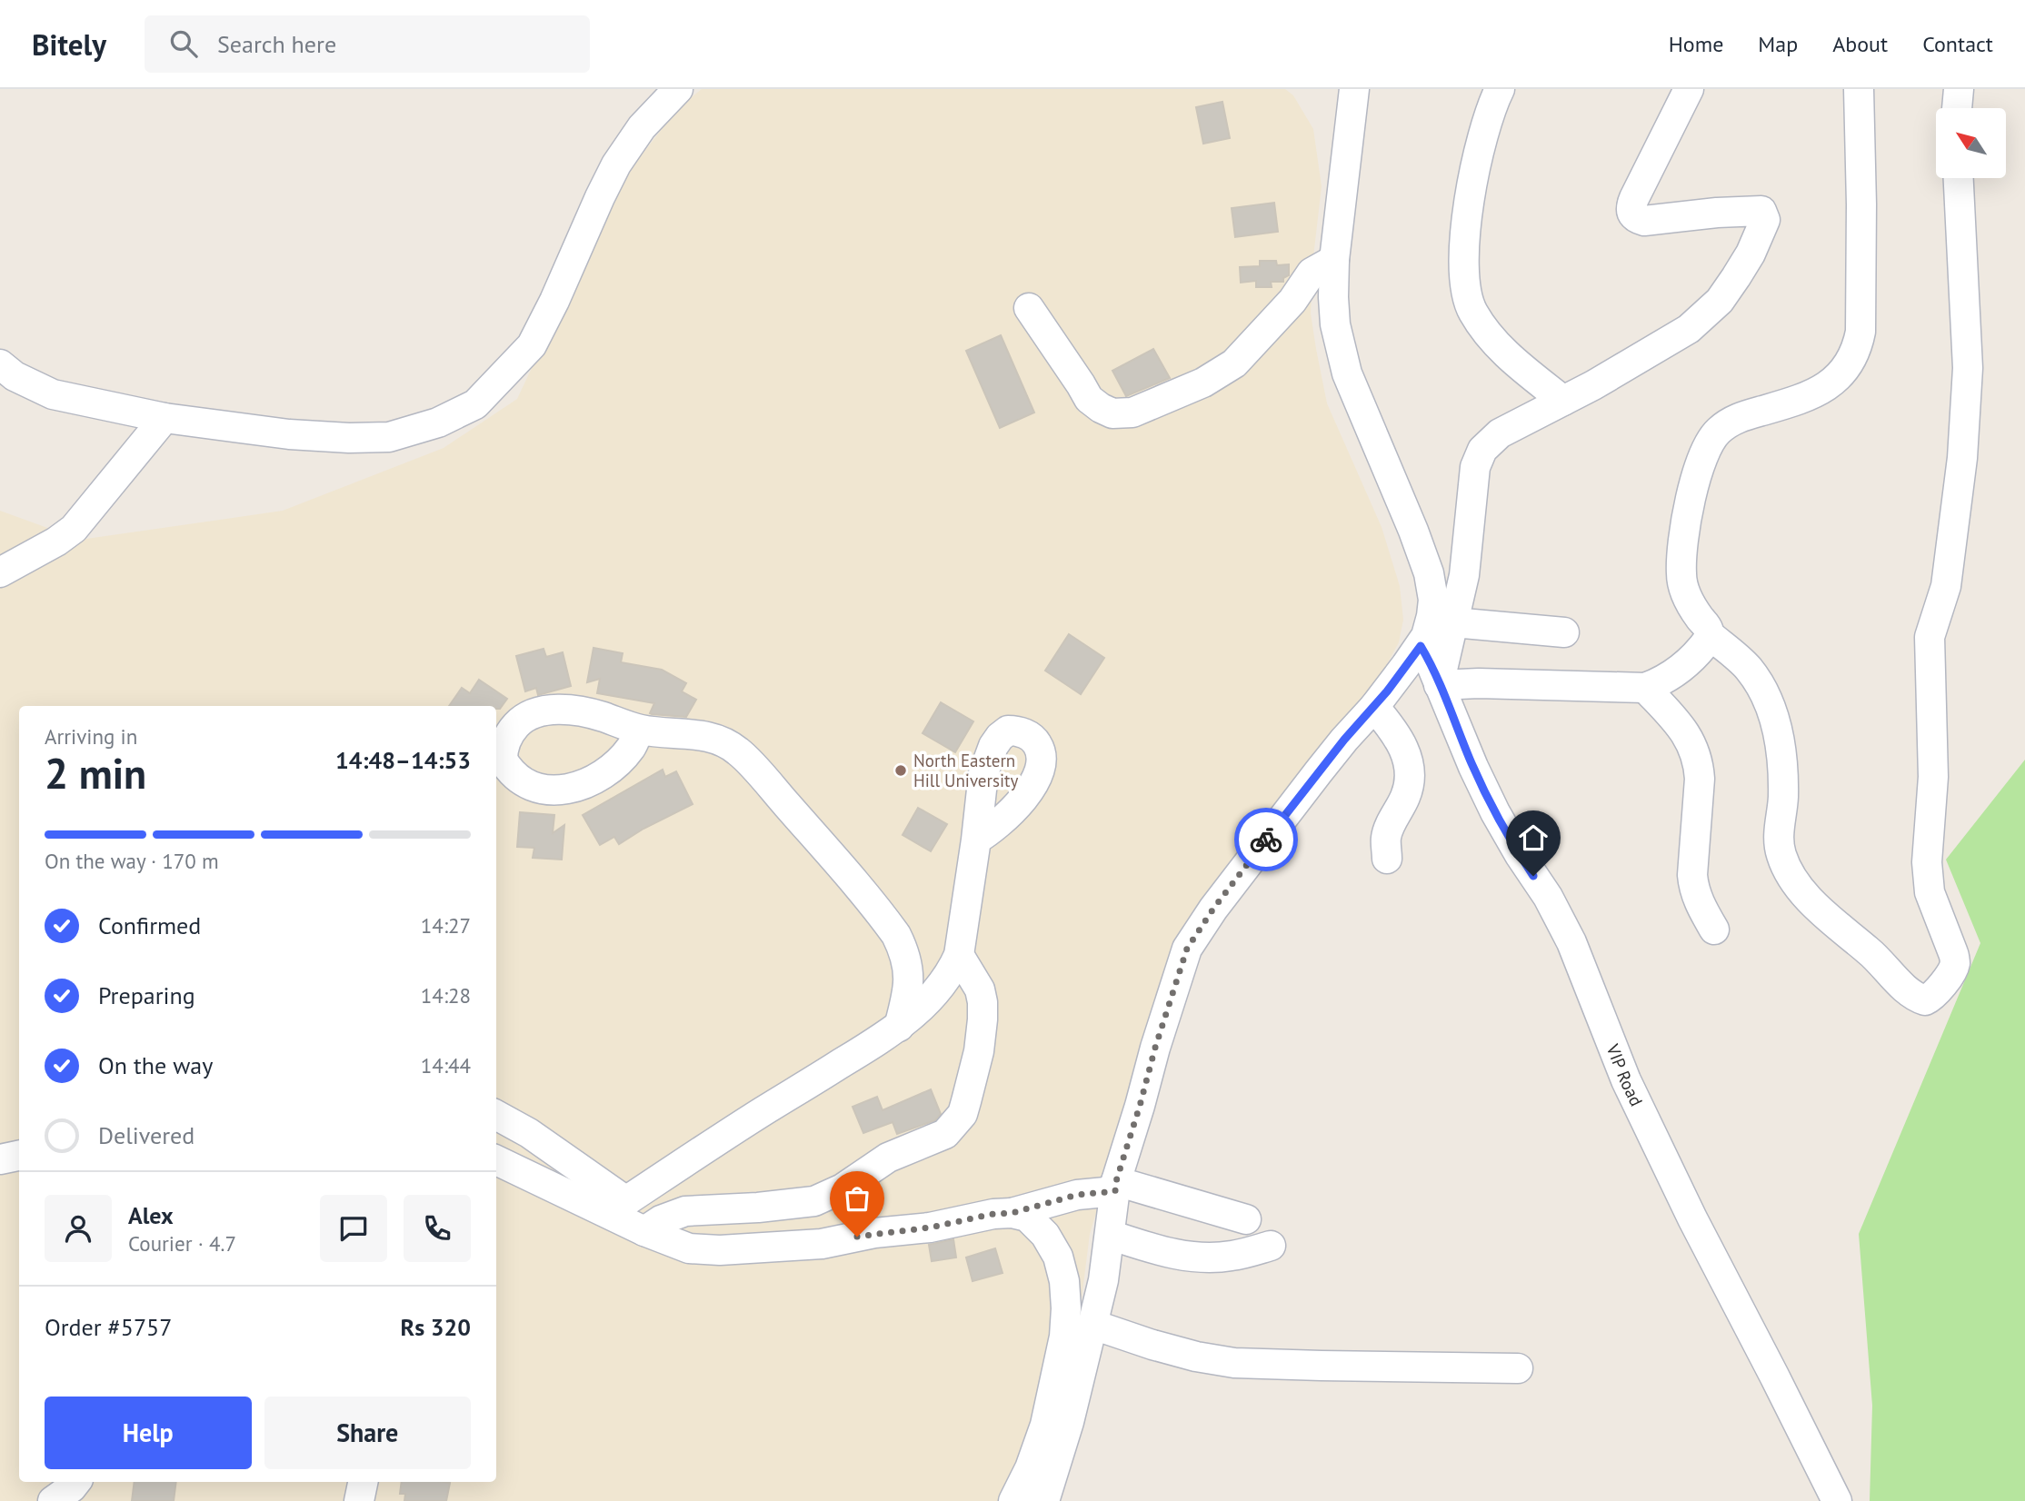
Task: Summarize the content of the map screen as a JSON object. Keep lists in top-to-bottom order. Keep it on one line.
{"streets":{"street":["VIP Road"]},"places":["North Eastern Hill University"],"north":"top left","page":{"header":"Bitely","search":"Search here","nav":["Home","Map","About","Contact"],"heading":["2 min","Arriving in","14:48–14:53"],"panel":["Alex","Courier · 4.7","Order #5757","Rs 320"],"bar":"On the way · 170 m","list":[["Confirmed","14:27"],["Preparing","14:28"],["On the way","14:44"],"Delivered"],"buttons":["Help","Share"]}}
